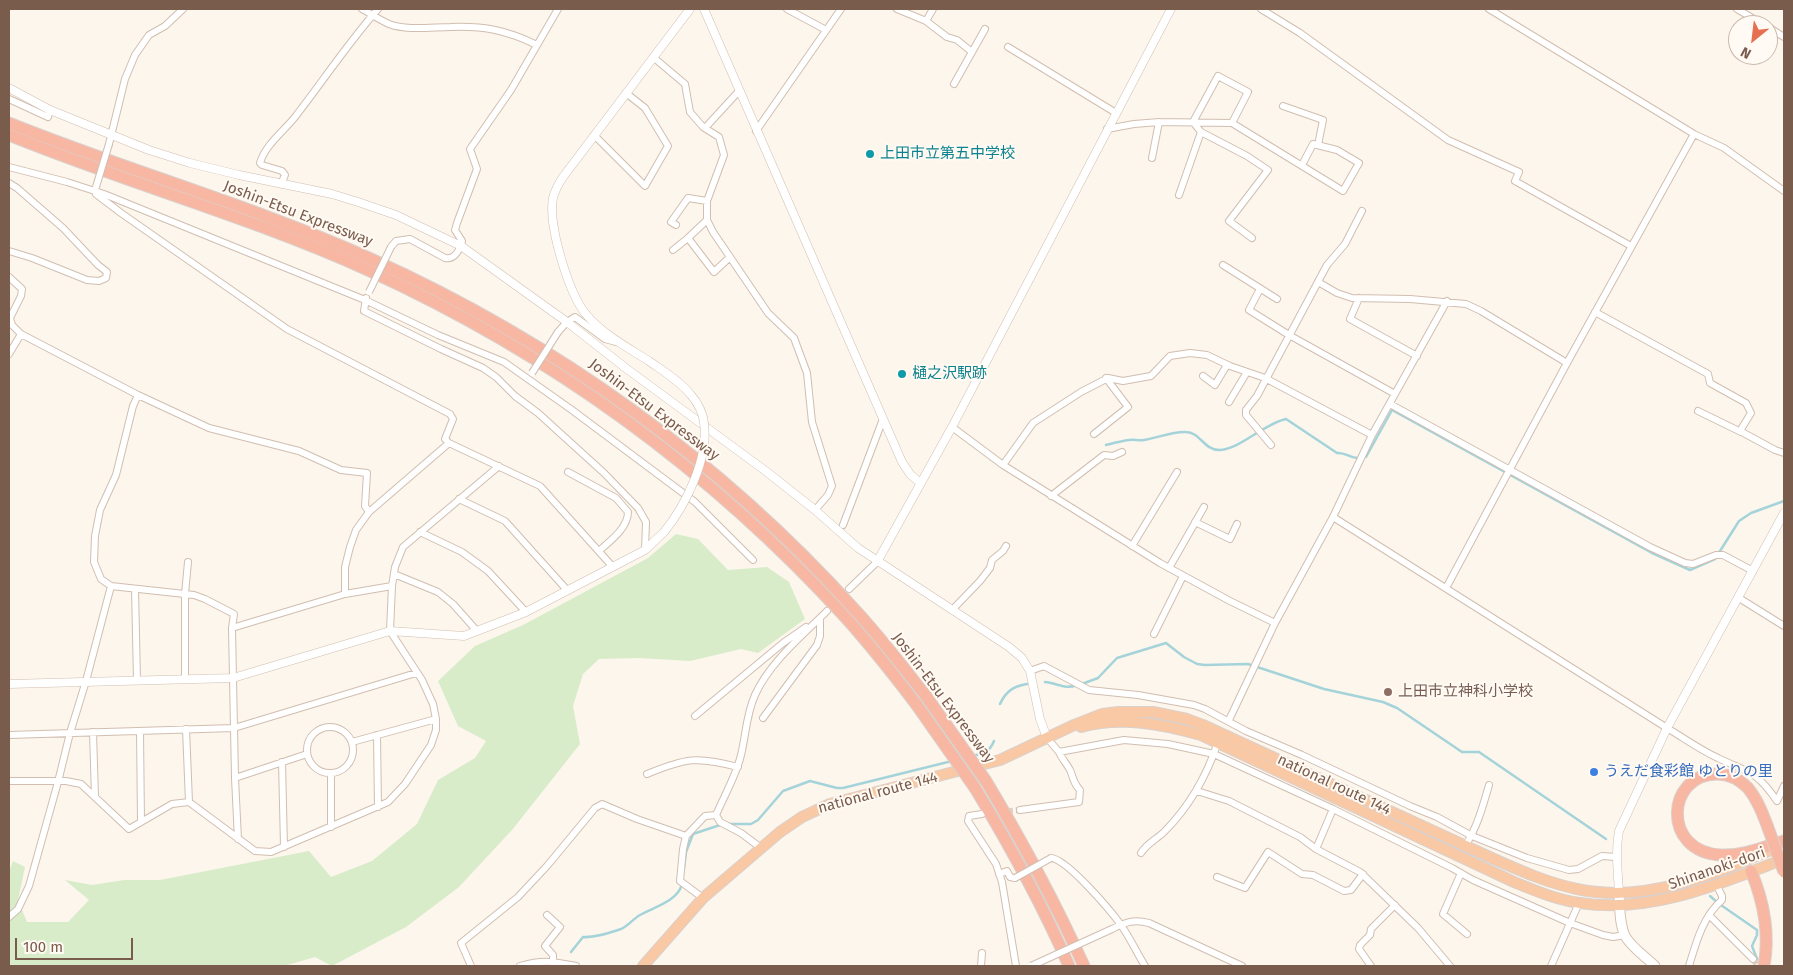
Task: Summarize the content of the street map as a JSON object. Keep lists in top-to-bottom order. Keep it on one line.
{"streets":{"highway":["Joshin-Etsu Expressway","national route 144","Shinanoki-dori"]},"crossings":[["national route 144","Shinanoki-dori"]],"places":["上田市立第五中学校","樋之沢駅跡","上田市立神科小学校","うえだ食彩館 ゆとりの里"],"scale_bar":"100 m","north":"bottom left"}
